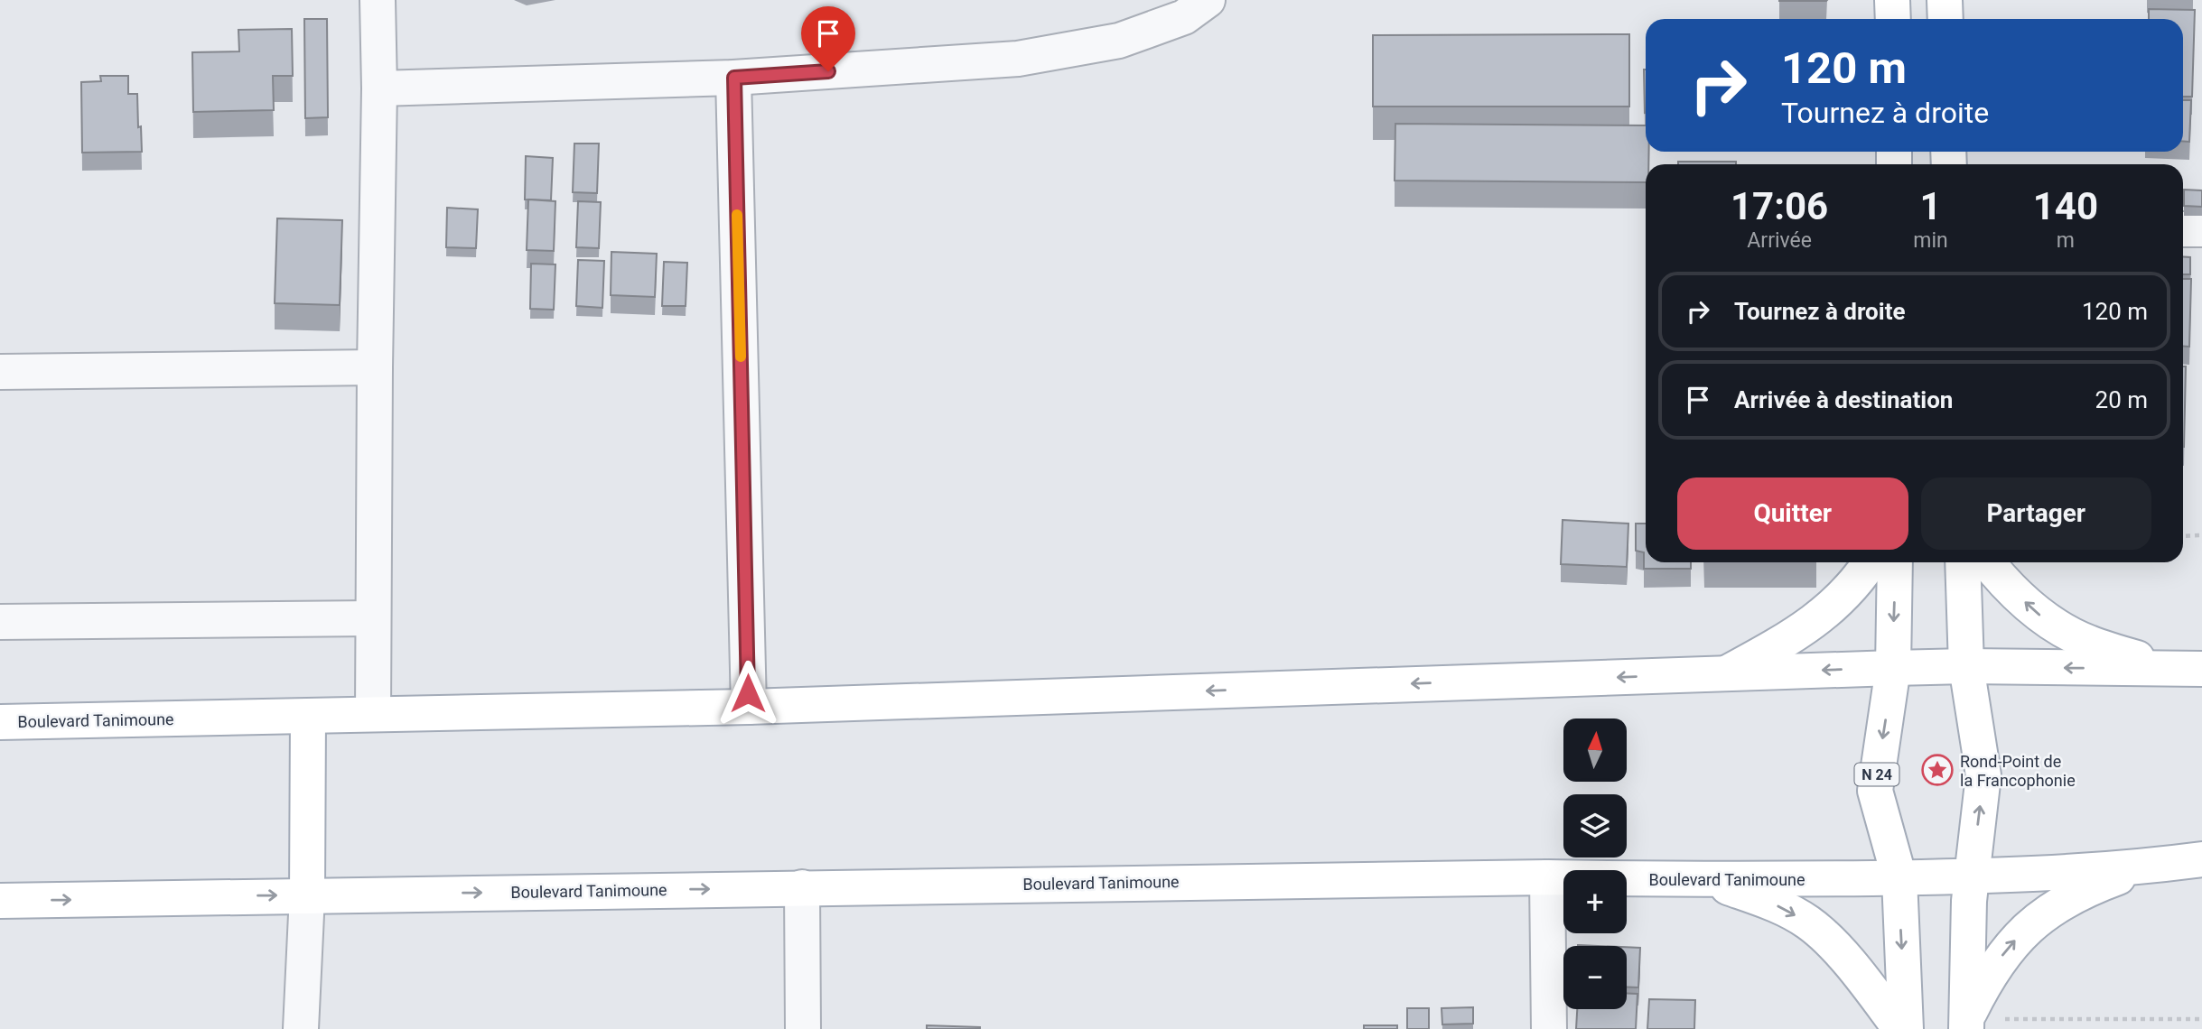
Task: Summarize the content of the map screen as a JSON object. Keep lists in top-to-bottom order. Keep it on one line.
{"streets":{"main road":["Boulevard Tanimoune","N 24"]},"crossings":[["Boulevard Tanimoune","N 24"]],"places":{"place":["Rond-Point de la Francophonie"]},"north":"top","page":{"turn":["120 m","Tournez à droite"],"eta":["17:06","Arrivée","1","min","140","m"],"list":[{"name":"Tournez à droite","value":"120 m"},{"name":"Arrivée à destination","value":"20 m"}],"buttons":["Quitter","Partager"],"map_buttons":["+","−"]}}
